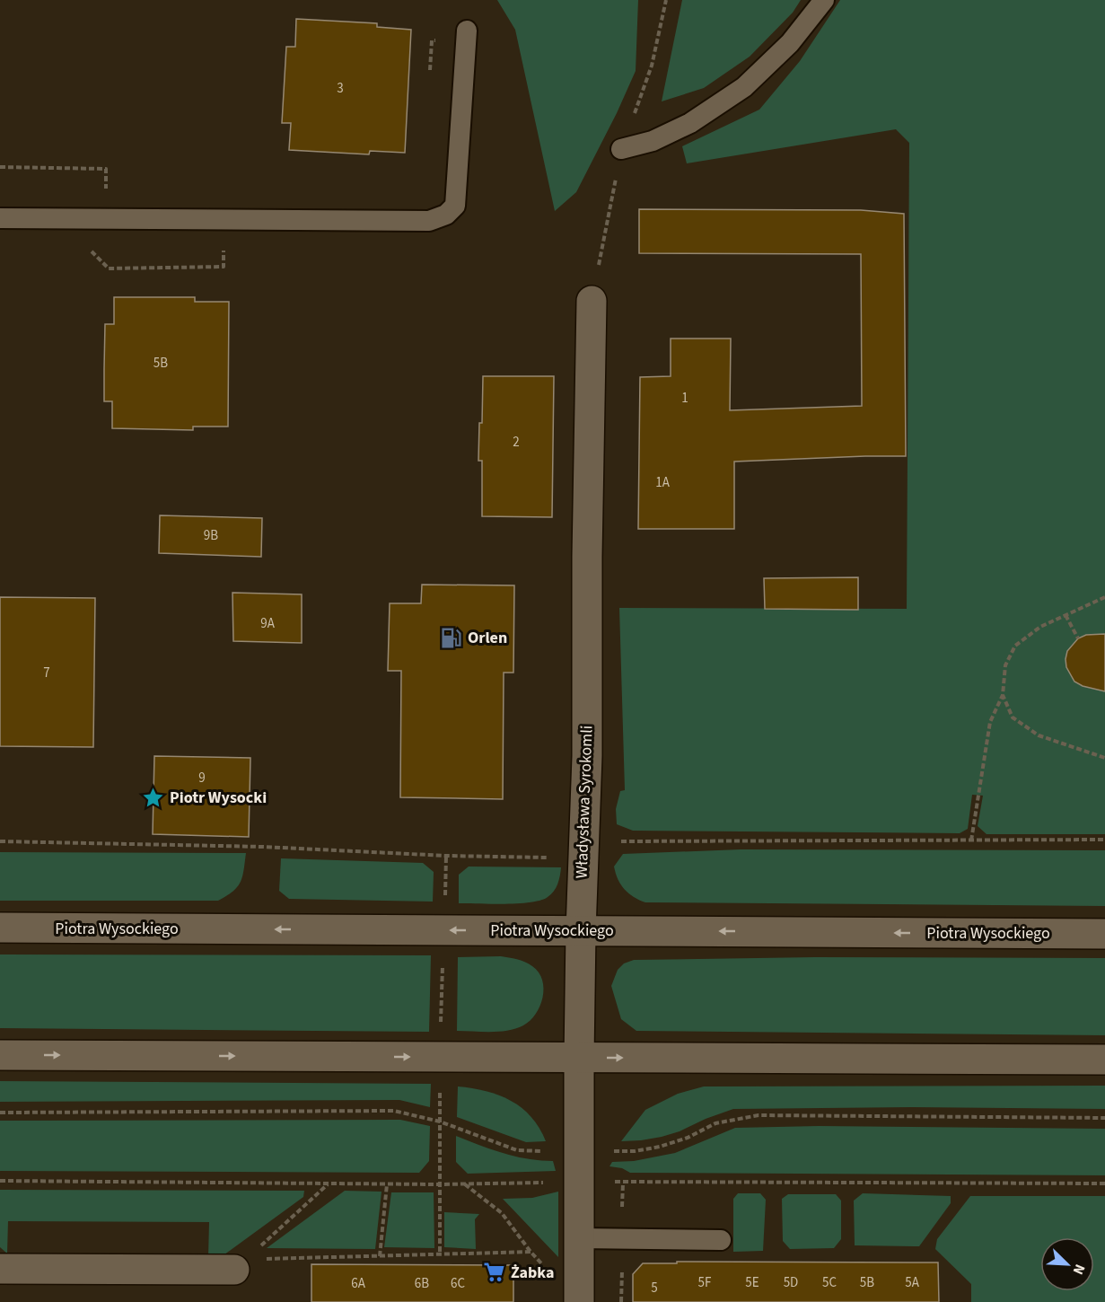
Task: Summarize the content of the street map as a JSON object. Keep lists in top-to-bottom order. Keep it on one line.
{"streets":{"main road":["Władysława Syrokomli","Piotra Wysockiego"]},"crossings":[["Władysława Syrokomli","Piotra Wysockiego"]],"places":{"fuel station":["Orlen"],"place":["Piotr Wysocki"],"supermarket":["Żabka"]},"house_numbers":["3","5B","1","2","1A","9B","9A","7","9","5F","5E","5D","5C","5B","5A","6A","6B","6C","5"],"north":"bottom right"}
